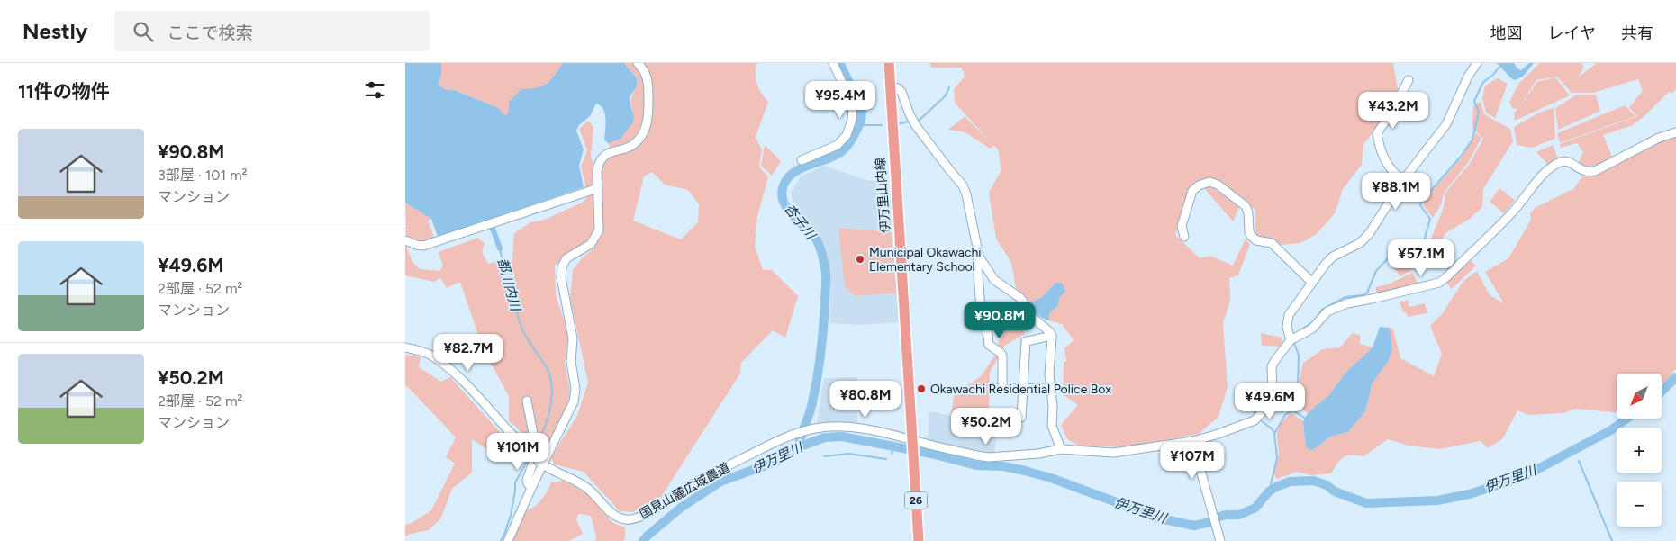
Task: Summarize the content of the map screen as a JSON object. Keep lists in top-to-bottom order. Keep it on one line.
{"streets":{"main road":["伊万里山内線","26"],"street":["国見山麓広域農道"]},"crossings":[["伊万里山内線","国見山麓広域農道"]],"water":["杏子川","都川内川","伊万里川"],"places":["Municipal Okawachi Elementary School","Okawachi Residential Police Box"],"north":"bottom left","page":{"header":"Nestly","search":"ここで検索","nav":["地図","レイヤ","共有"],"heading":"11件の物件","price":["¥95.4M","¥43.2M","¥88.1M","¥57.1M","¥90.8M","¥82.7M","¥80.8M","¥49.6M","¥50.2M","¥101M","¥107M"],"list":[{"name":"¥90.8M","note":"3部屋 · 101 m² · マンション"},{"name":"¥49.6M","note":"2部屋 · 52 m² · マンション"},{"name":"¥50.2M","note":"2部屋 · 52 m² · マンション"}],"map_buttons":["+","−"]}}
